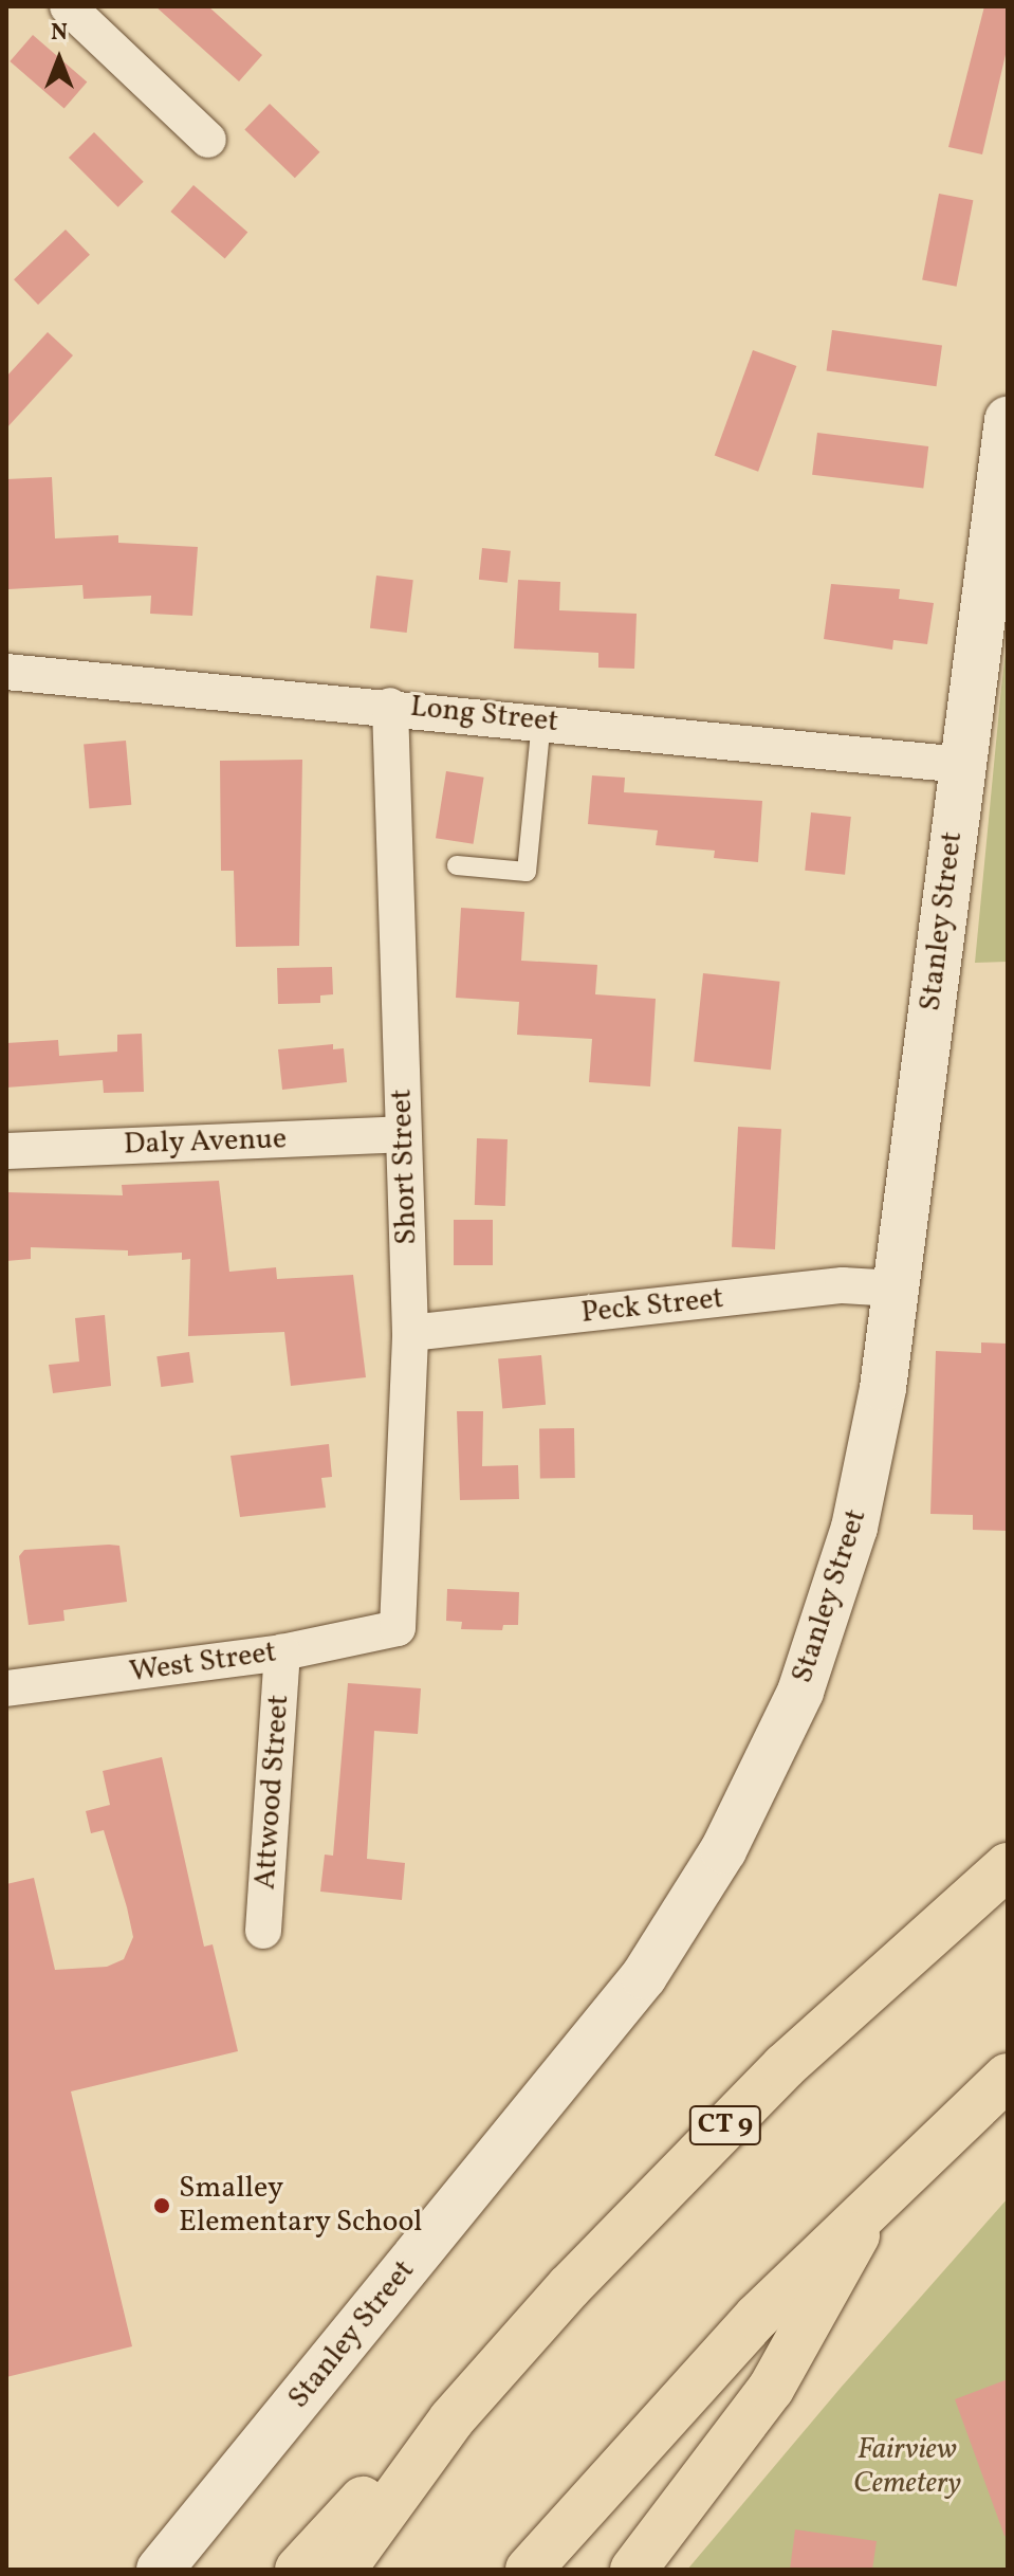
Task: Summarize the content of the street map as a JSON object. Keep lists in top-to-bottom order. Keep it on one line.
{"streets":{"highway":["CT 9"],"main road":["Stanley Street"],"street":["Long Street","Daly Avenue","Short Street","Peck Street","West Street","Attwood Street"]},"crossings":[["Long Street","Stanley Street"],["Long Street","Short Street"],["Stanley Street","Peck Street"],["Daly Avenue","Short Street"],["Short Street","Peck Street"],["Short Street","West Street"],["West Street","Attwood Street"]],"parks":["Fairview Cemetery"],"places":["Smalley Elementary School"],"north":"top"}
